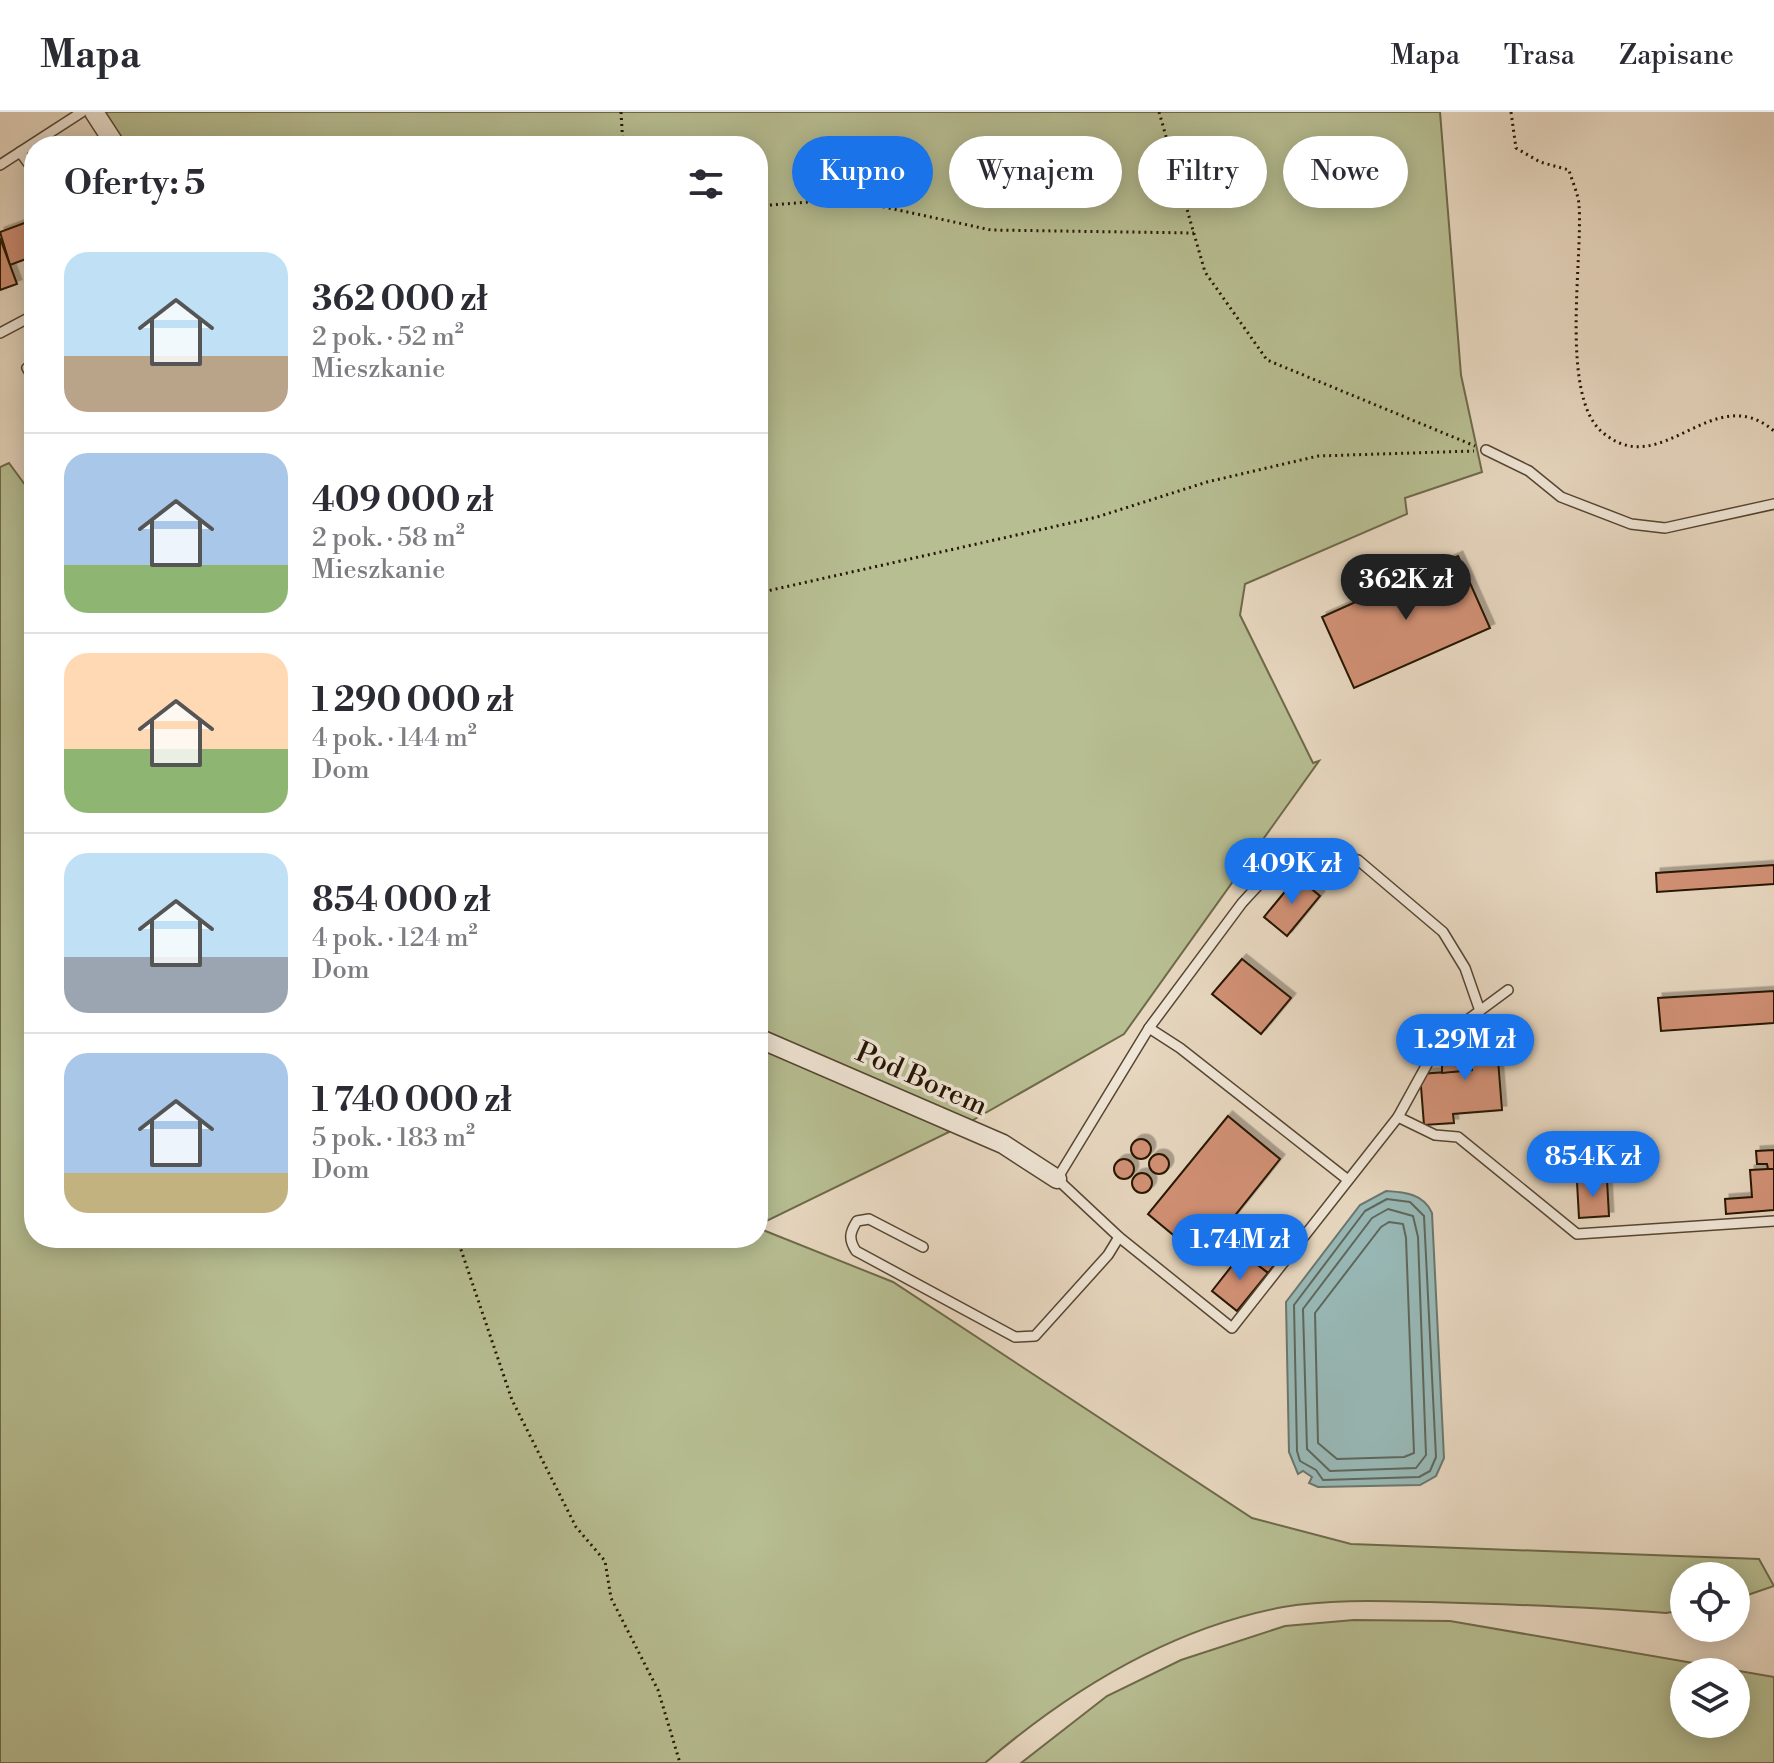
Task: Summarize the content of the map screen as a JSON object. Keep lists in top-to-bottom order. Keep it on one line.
{"streets":{"street":["Pod Borem"]},"page":{"header":"Mapa","nav":["Mapa","Trasa","Zapisane"],"chip":["Kupno","Wynajem","Filtry","Nowe"],"heading":"Oferty: 5","list":[{"name":"362 000 zł","note":"2 pok. · 52 m² · Mieszkanie"},{"name":"409 000 zł","note":"2 pok. · 58 m² · Mieszkanie"},{"name":"1 290 000 zł","note":"4 pok. · 144 m² · Dom"},{"name":"854 000 zł","note":"4 pok. · 124 m² · Dom"},{"name":"1 740 000 zł","note":"5 pok. · 183 m² · Dom"}],"price":["362K zł","409K zł","1.29M zł","854K zł","1.74M zł"]}}
